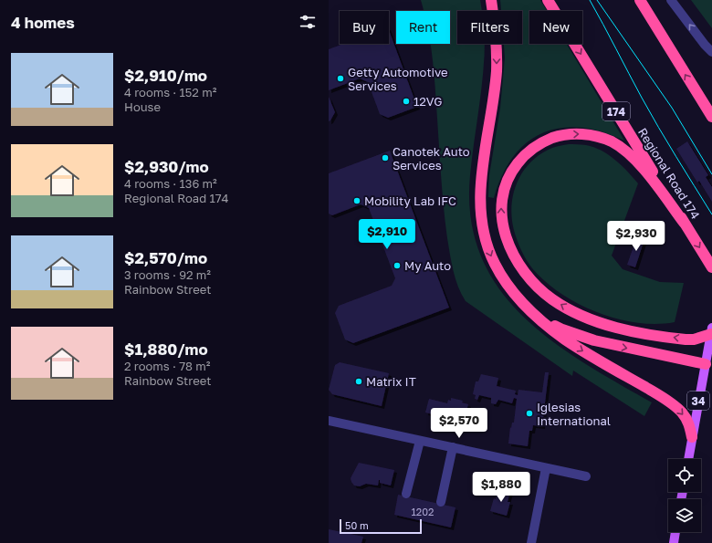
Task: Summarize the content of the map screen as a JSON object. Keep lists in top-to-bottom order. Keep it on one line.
{"streets":{"highway":["174","Regional Road 174"],"main road":["34"]},"places":["Getty Automotive Services","12VG","Canotek Auto Services","Mobility Lab IFC","My Auto","Matrix IT","Iglesias International"],"house_numbers":["1202"],"scale_bar":"50 m","page":{"heading":"4 homes","chip":["Buy","Rent","Filters","New"],"list":[{"name":"$2,910/mo","note":"4 rooms · 152 m² · House"},{"name":"$2,930/mo","note":"4 rooms · 136 m² · Regional Road 174"},{"name":"$2,570/mo","note":"3 rooms · 92 m² · Rainbow Street"},{"name":"$1,880/mo","note":"2 rooms · 78 m² · Rainbow Street"}],"price":["$2,910","$2,930","$2,570","$1,880"],"scale":"50 m"}}
